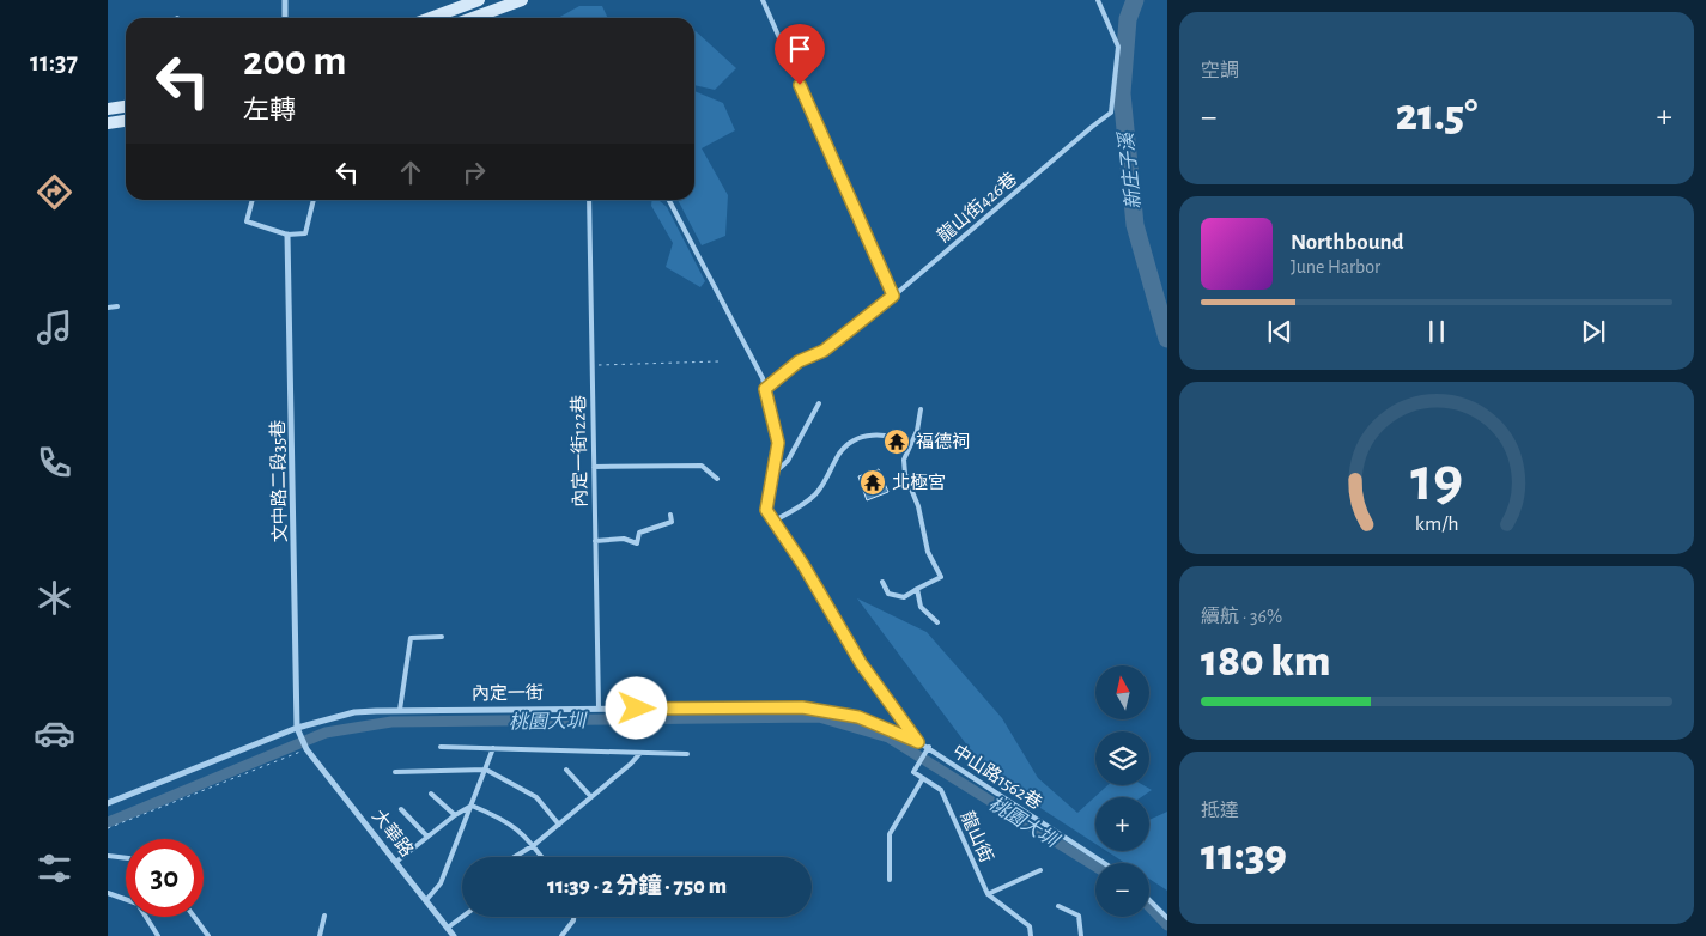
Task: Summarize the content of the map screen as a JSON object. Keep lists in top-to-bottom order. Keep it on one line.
{"streets":{"street":["文中路二段35巷","內定一街","大華路"],"lane":["龍山街426巷","內定一街122巷","中山路1562巷","龍山街"]},"crossings":[["內定一街122巷","內定一街"],["文中路二段35巷","內定一街"],["文中路二段35巷","大華路"],["內定一街","中山路1562巷"],["內定一街","大華路"],["中山路1562巷","龍山街"]],"water":["新庄子溪","桃園大圳"],"places":{"temple":["福德祠","北極宮"]},"north":"top","page":{"tabs":"11:37","tile":["空調",["續航 · 36%","180 km"],["抵達","11:39"]],"turn":["200 m","左轉"],"heat":["−","21.5°","+"],"song":["Northbound","June Harbor"],"map_buttons":["+","−"],"limit":"30","trip":"11:39 · 2 分鐘 · 750 m","gauge":["19","km/h"]}}
